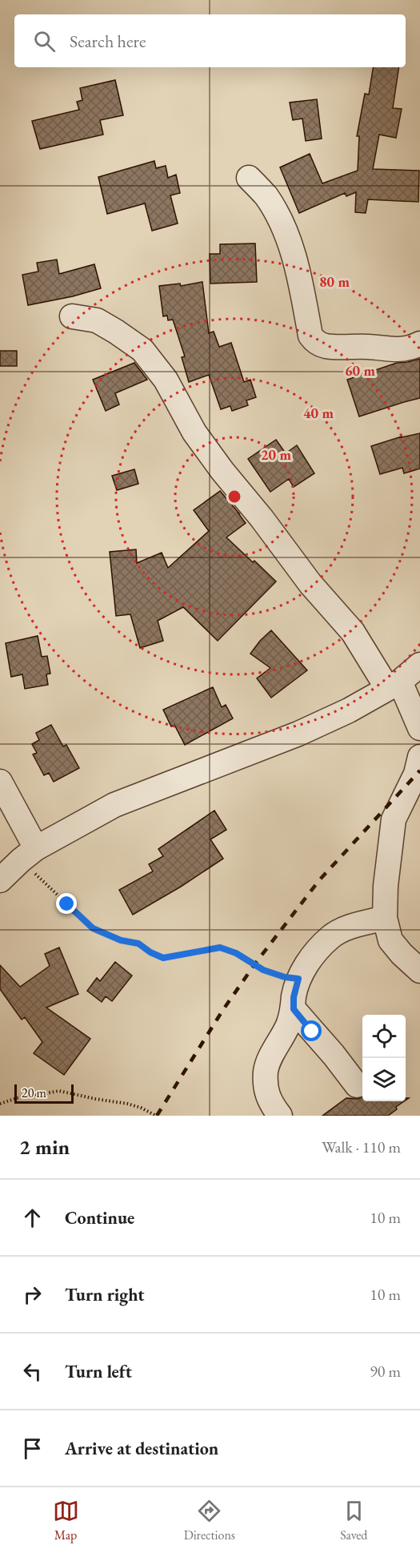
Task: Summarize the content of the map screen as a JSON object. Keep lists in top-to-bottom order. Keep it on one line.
{"scale_bar":"20 m","page":{"search":"Search here","scale":"20 m","heading":["2 min","Walk · 110 m"],"list":[["Continue","10 m"],["Turn right","10 m"],["Turn left","90 m"],"Arrive at destination"],"nav":["Map","Directions","Saved"]},"rings":["80 m","60 m","40 m","20 m"]}
